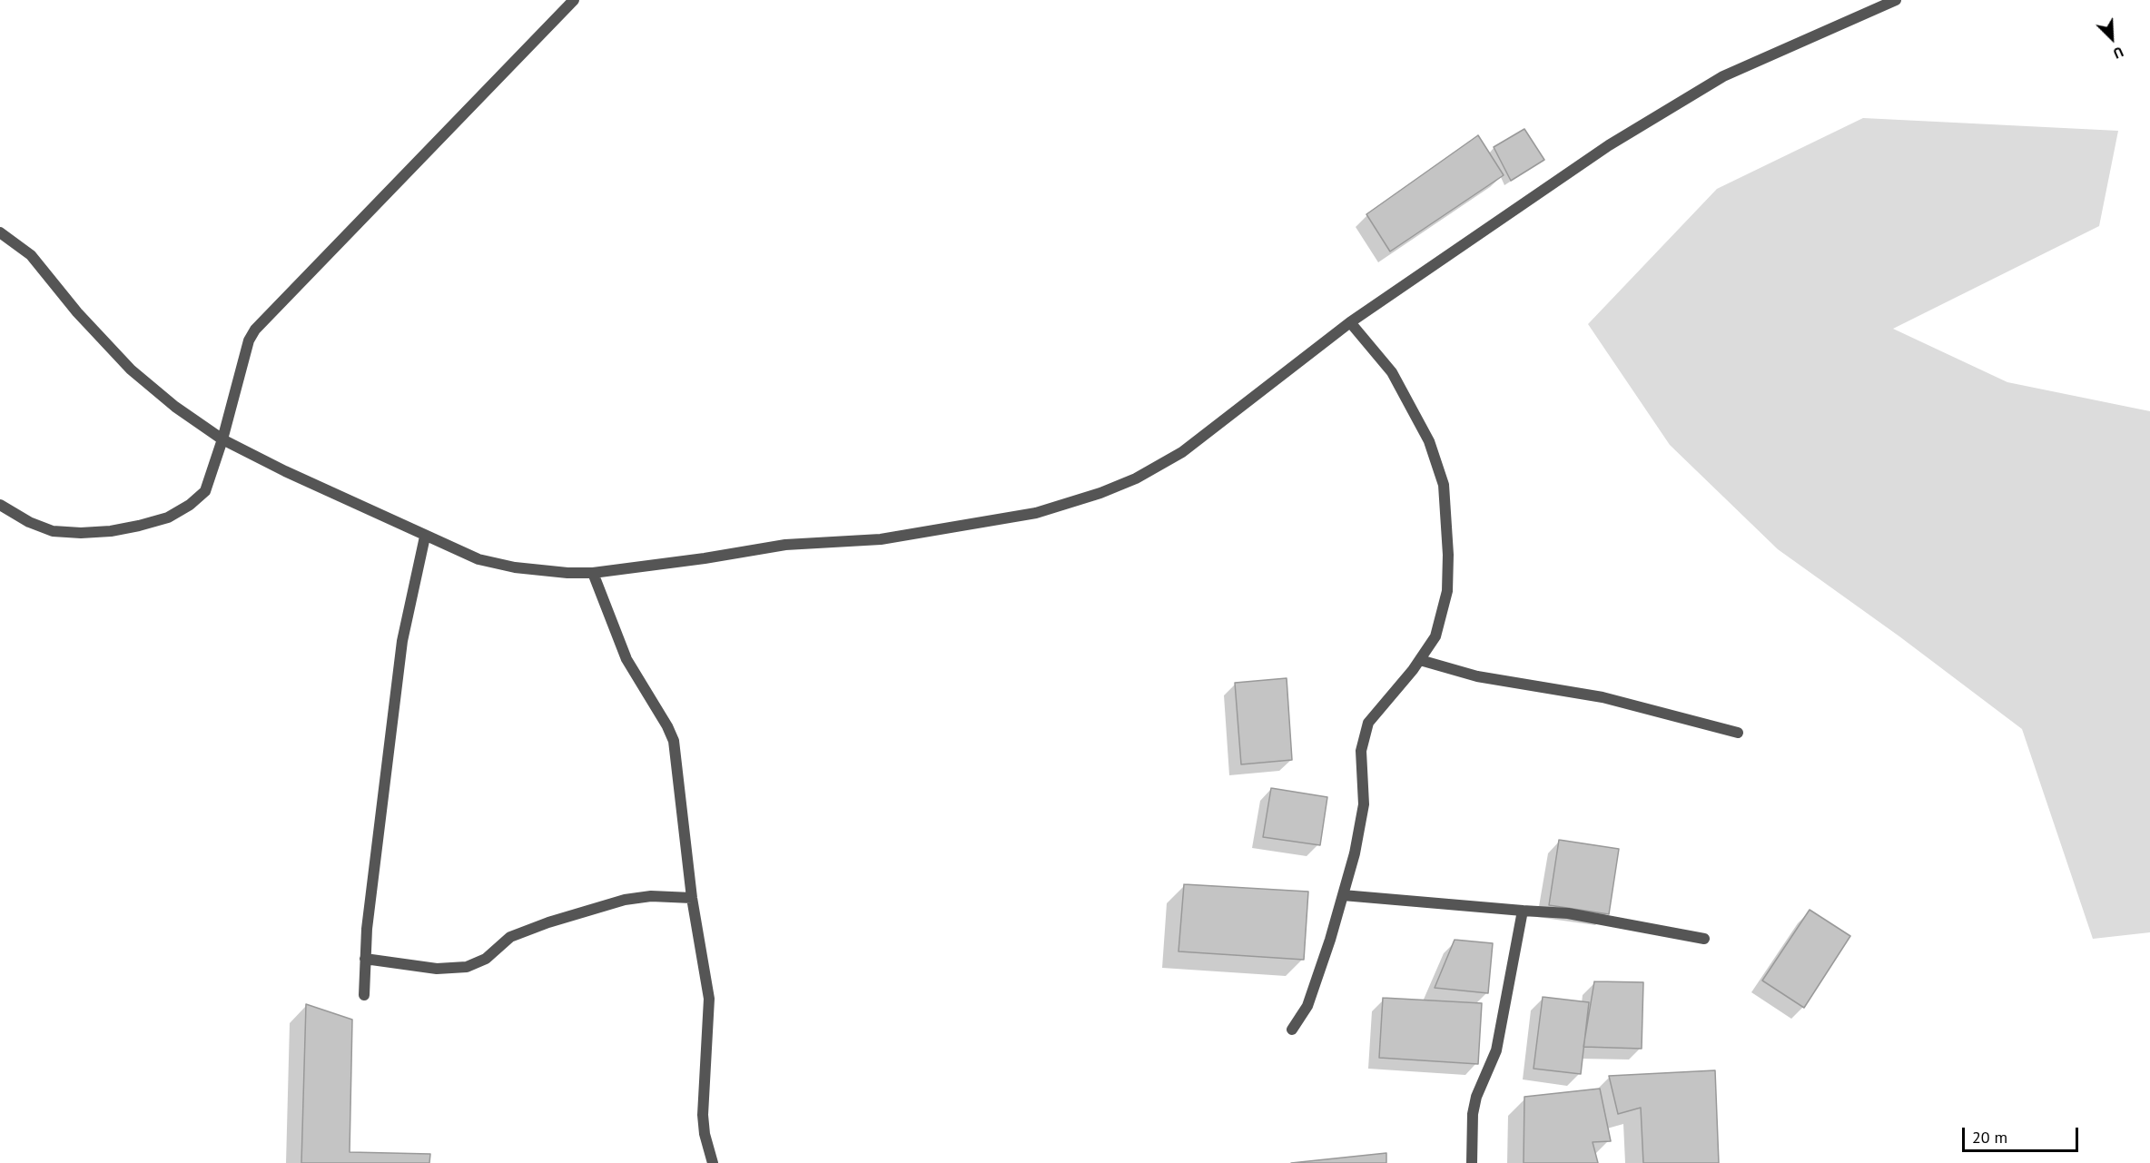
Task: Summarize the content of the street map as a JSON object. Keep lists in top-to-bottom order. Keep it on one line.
{"scale_bar":"20 m","north":"bottom right"}
